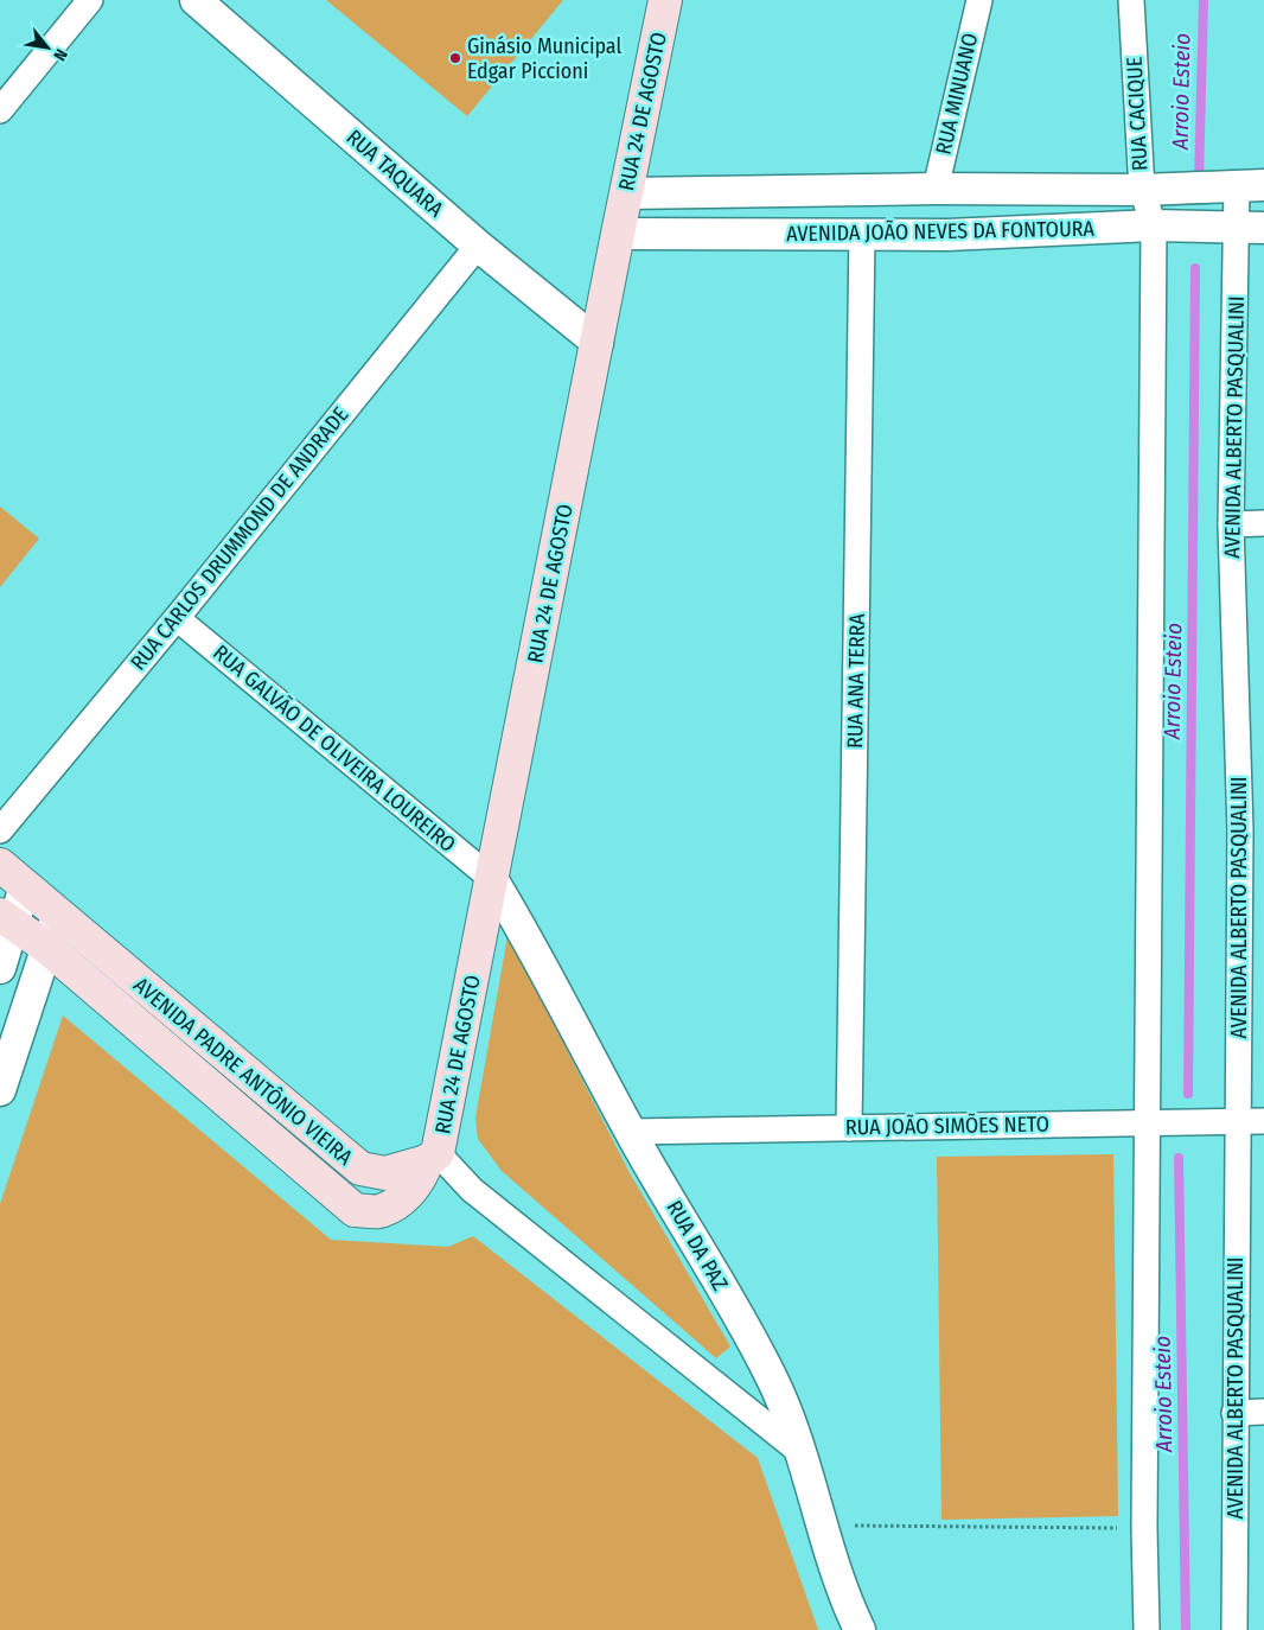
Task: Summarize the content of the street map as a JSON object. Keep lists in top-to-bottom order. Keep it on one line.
{"streets":{"main road":["RUA 24 DE AGOSTO","AVENIDA PADRE ANTÔNIO VIEIRA"],"street":["RUA MINUANO","RUA CACIQUE","RUA TAQUARA","AVENIDA JOÃO NEVES DA FONTOURA","AVENIDA ALBERTO PASQUALINI","RUA CARLOS DRUMMOND DE ANDRADE","RUA ANA TERRA","RUA GALVÃO DE OLIVEIRA LOUREIRO","RUA JOÃO SIMÕES NETO","RUA DA PAZ"]},"crossings":[["RUA MINUANO","AVENIDA JOÃO NEVES DA FONTOURA"],["RUA 24 DE AGOSTO","RUA TAQUARA"],["RUA 24 DE AGOSTO","AVENIDA JOÃO NEVES DA FONTOURA"],["RUA 24 DE AGOSTO","RUA GALVÃO DE OLIVEIRA LOUREIRO"],["RUA 24 DE AGOSTO","AVENIDA PADRE ANTÔNIO VIEIRA"],["RUA 24 DE AGOSTO","RUA DA PAZ"],["RUA CACIQUE","AVENIDA JOÃO NEVES DA FONTOURA"],["RUA TAQUARA","RUA CARLOS DRUMMOND DE ANDRADE"],["AVENIDA JOÃO NEVES DA FONTOURA","AVENIDA ALBERTO PASQUALINI"],["AVENIDA JOÃO NEVES DA FONTOURA","RUA ANA TERRA"],["AVENIDA ALBERTO PASQUALINI","RUA JOÃO SIMÕES NETO"],["RUA CARLOS DRUMMOND DE ANDRADE","RUA GALVÃO DE OLIVEIRA LOUREIRO"],["RUA ANA TERRA","RUA JOÃO SIMÕES NETO"],["RUA GALVÃO DE OLIVEIRA LOUREIRO","RUA DA PAZ"],["RUA JOÃO SIMÕES NETO","RUA DA PAZ"]],"water":["Arroio Esteio"],"places":["Ginásio Municipal Edgar Piccioni"],"north":"bottom right"}
